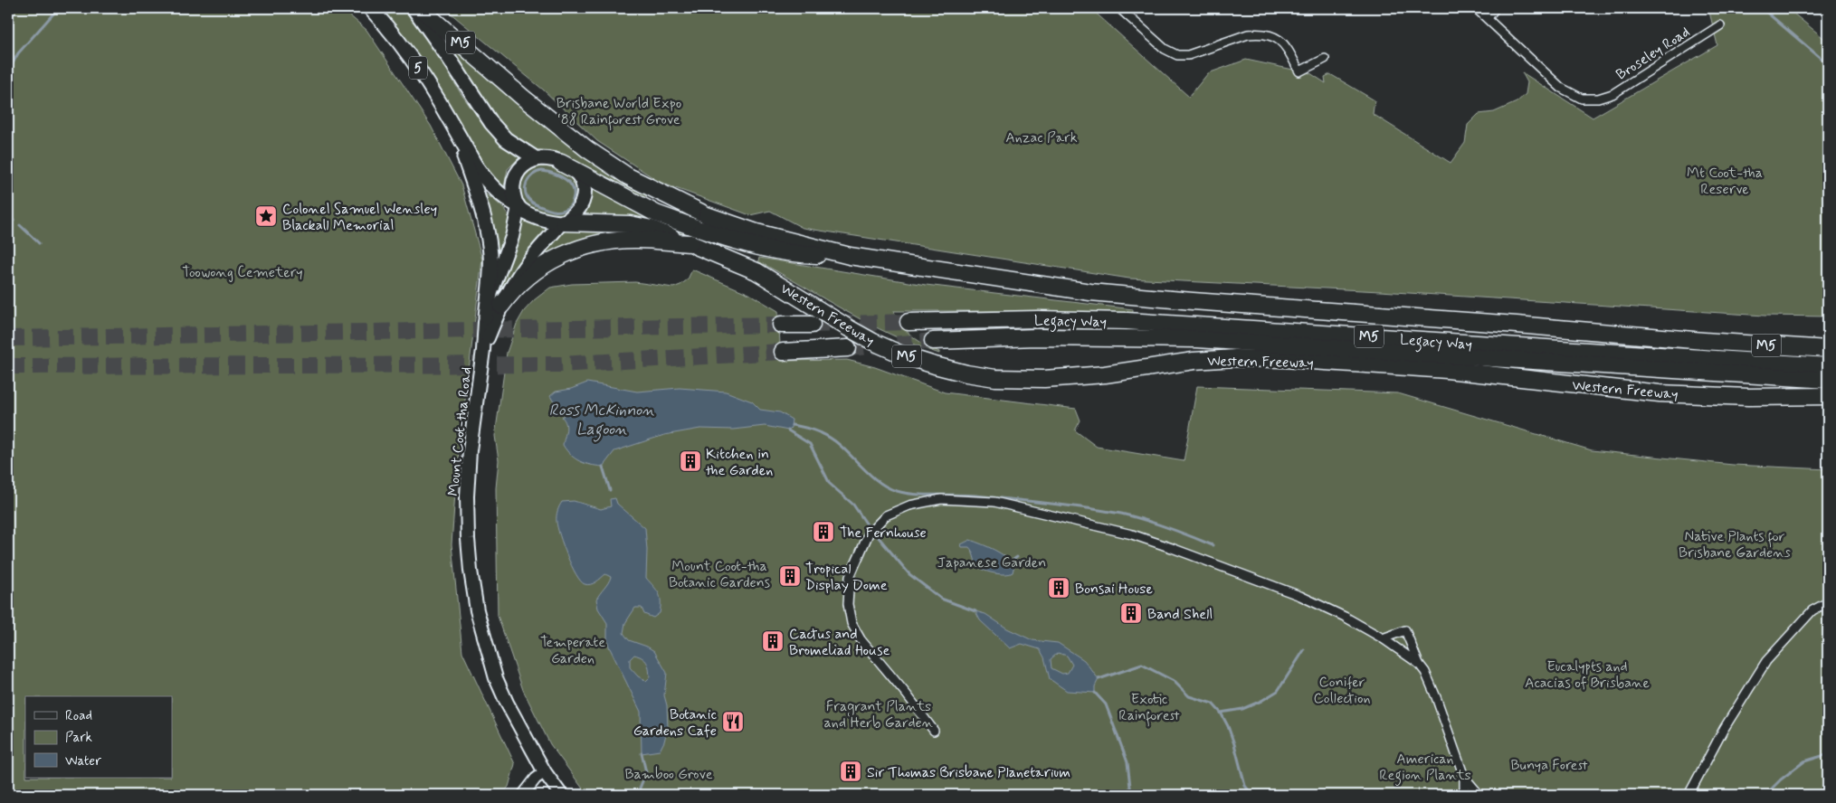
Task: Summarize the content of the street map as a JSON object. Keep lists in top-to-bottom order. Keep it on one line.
{"streets":{"highway":["M5","5","Western Freeway","Legacy Way"],"main road":["Mount Coot-tha Road"],"street":["Broseley Road"]},"crossings":[["5","Western Freeway"],["5","Mount Coot-tha Road"],["Western Freeway","Mount Coot-tha Road"]],"water":["Ross McKinnon Lagoon"],"parks":["Brisbane World Expo ‘88 Rainforest Grove","Anzac Park","Mt Coot-tha Reserve","Toowong Cemetery","Native Plants for Brisbane Gardens","Japanese Garden","Mount Coot-tha Botanic Gardens","Temperate Garden","Eucalypts and Acacias of Brisbane","Conifer Collection","Exotic Rainforest","Fragrant Plants and Herb Garden","American Region Plants","Bunya Forest","Bamboo Grove"],"places":{"place":["Colonel Samuel Wensley Blackall Memorial"],"building":["Kitchen in the Garden","The Fernhouse","Tropical Display Dome","Bonsai House","Band Shell","Cactus and Bromeliad House","Sir Thomas Brisbane Planetarium"],"restaurant":["Botanic Gardens Cafe"]},"legend":["Road","Park","Water"]}
